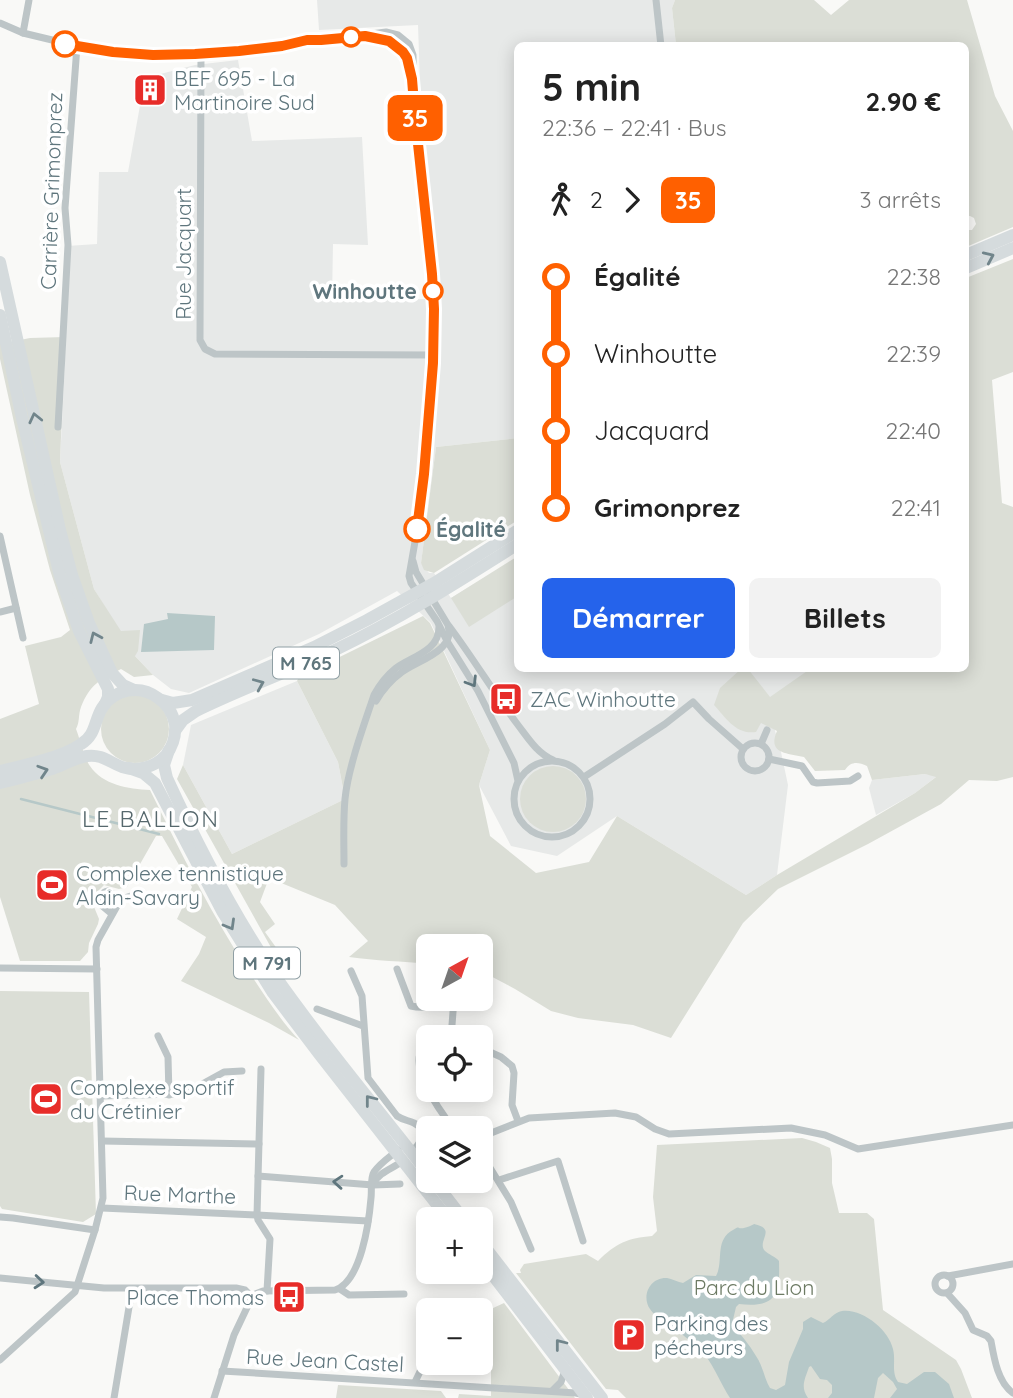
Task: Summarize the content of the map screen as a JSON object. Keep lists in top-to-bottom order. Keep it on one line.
{"streets":{"main road":["M 765","M 791"],"street":["Carrière Grimonprez","Rue Jacquart","Rue Marthe","Rue Jean Castel"]},"crossings":[["M 765","M 791"]],"districts":["LE BALLON"],"parks":["Parc du Lion"],"places":{"building":["BEF 695 - La Martinoire Sud"],"other":["Winhoutte","Égalité"],"bus stop":["ZAC Winhoutte","Place Thomas"],"sports":["Complexe tennistique Alain-Savary","Complexe sportif du Crétinier"],"parking":["Parking des pécheurs"]},"lines":["bus line 35"],"north":"top right","page":{"on_map":"35","heading":["5 min","22:36 – 22:41 · Bus","2.90 €"],"legs":["2","35","3 arrêts"],"list":[{"name":"Égalité","value":"22:38"},{"name":"Winhoutte","value":"22:39"},{"name":"Jacquard","value":"22:40"},{"name":"Grimonprez","value":"22:41"}],"buttons":["Démarrer","Billets"],"map_buttons":["+","−"]}}
